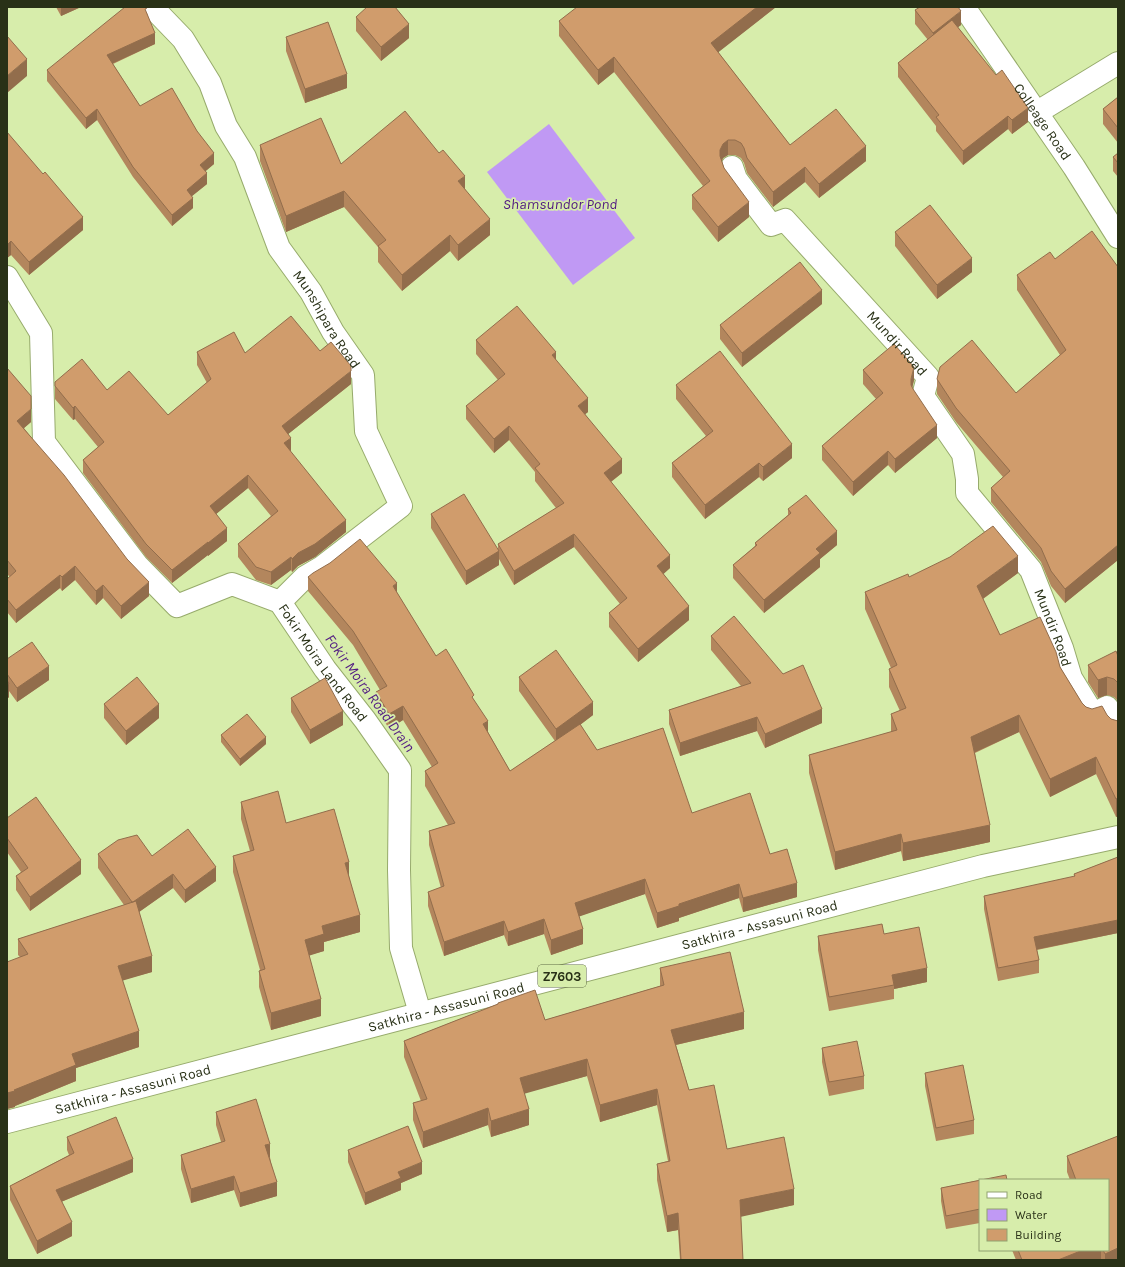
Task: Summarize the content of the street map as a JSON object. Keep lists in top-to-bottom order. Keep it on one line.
{"streets":{"street":["Colleage Road","Munshipara Road","Mundir Road","Fokir Moira Land Road","Satkhira - Assasuni Road","Z7603"]},"crossings":[["Munshipara Road","Fokir Moira Land Road"],["Fokir Moira Land Road","Satkhira - Assasuni Road"]],"water":["Shamsundor Pond","Fokir Moira Road Drain"],"legend":["Road","Water","Building"]}
